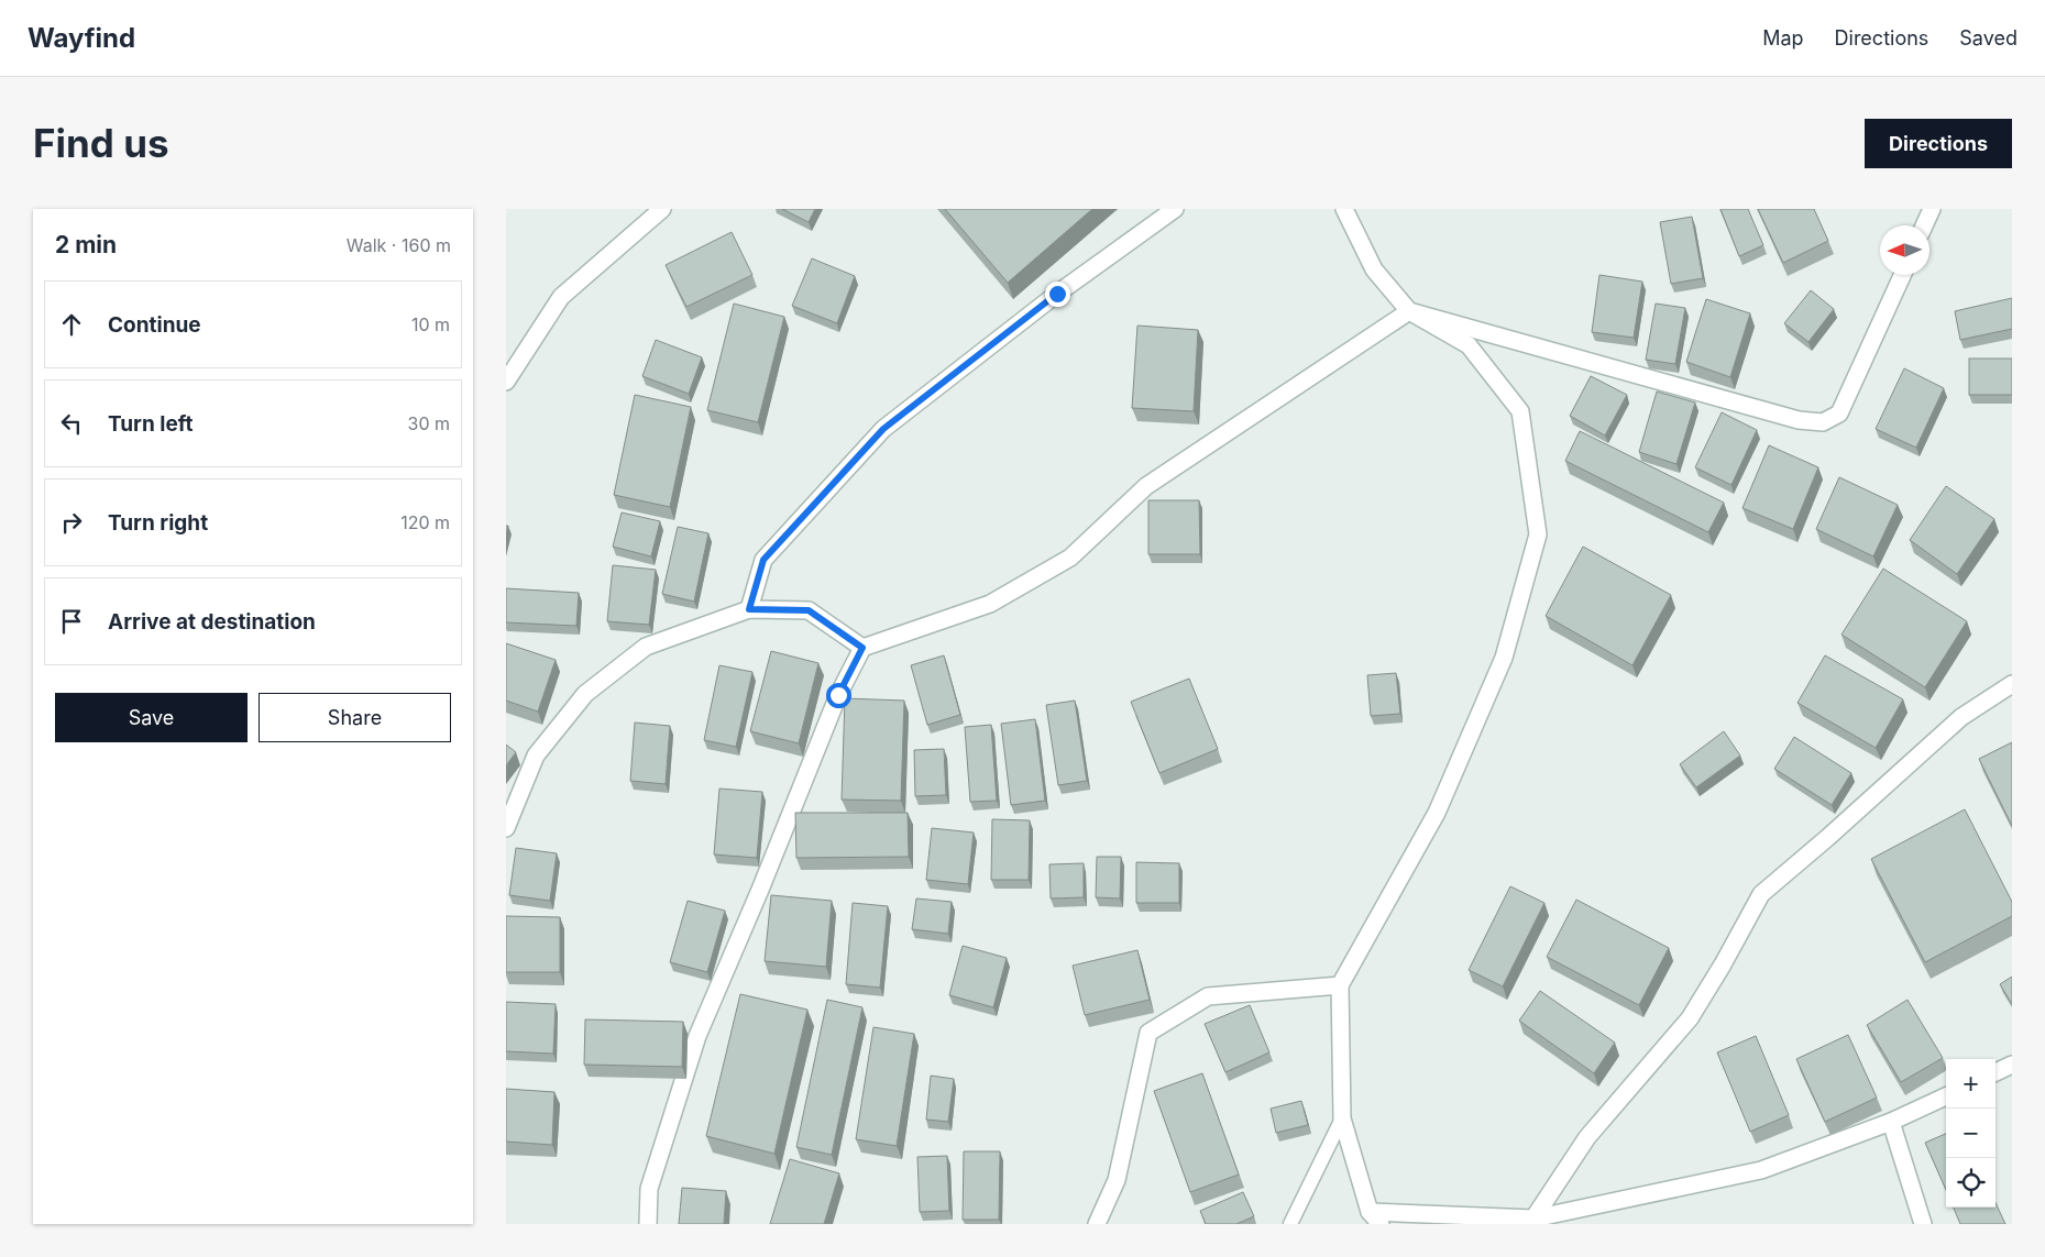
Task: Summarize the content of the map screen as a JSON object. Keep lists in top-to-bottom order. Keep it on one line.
{"north":"left","page":{"header":"Wayfind","nav":["Map","Directions","Saved"],"buttons":["Directions",["Save","Share"]],"title":"Find us","heading":["2 min","Walk · 160 m"],"list":[["Continue","10 m"],["Turn left","30 m"],["Turn right","120 m"],"Arrive at destination"],"map_buttons":["+","−"]}}
